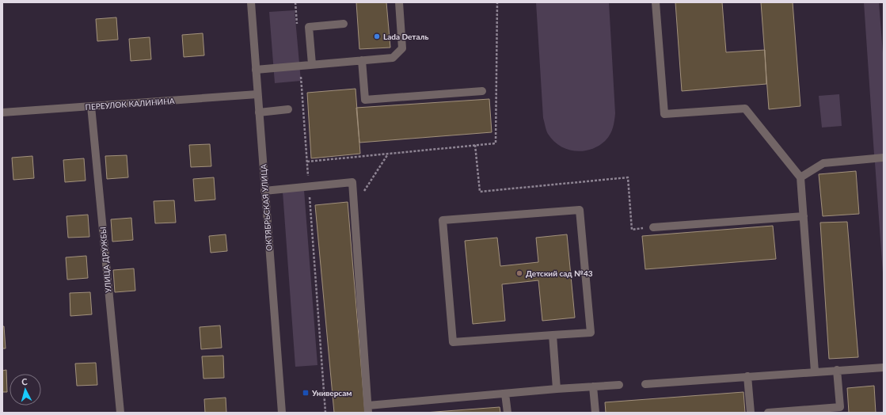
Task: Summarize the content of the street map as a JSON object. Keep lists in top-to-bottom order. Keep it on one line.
{"streets":{"street":["ПЕРЕУЛОК КАЛИНИНА","ОКТЯБРЬСКАЯ УЛИЦА","УЛИЦА ДРУЖБЫ"]},"crossings":[["ПЕРЕУЛОК КАЛИНИНА","ОКТЯБРЬСКАЯ УЛИЦА"],["ПЕРЕУЛОК КАЛИНИНА","УЛИЦА ДРУЖБЫ"]],"places":{"other":["Lada Dеталь","Детский сад №43"],"transit":["Универсам"]},"north":"top"}
